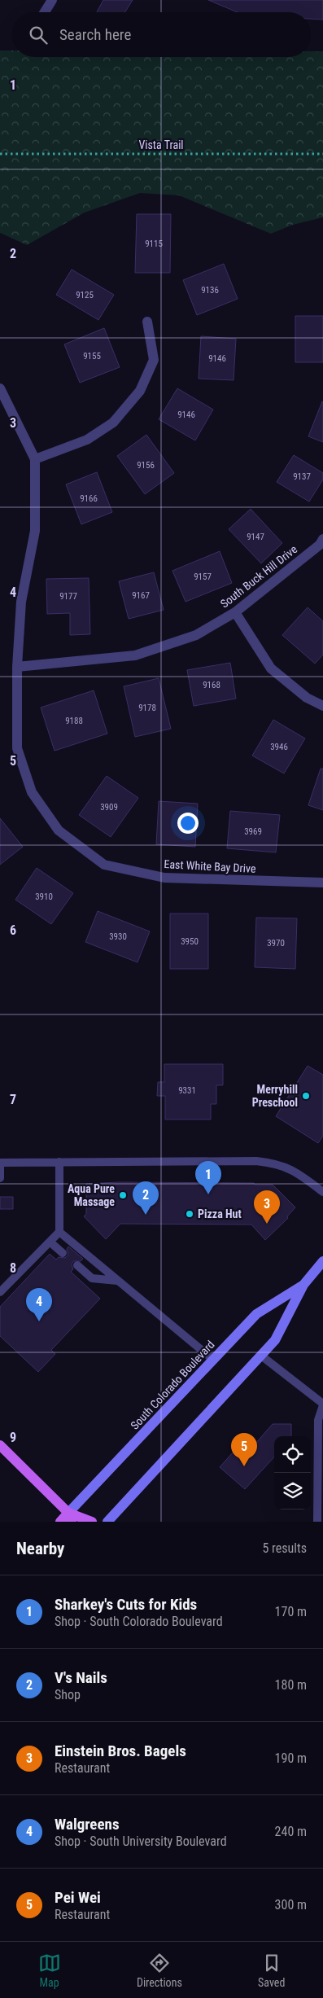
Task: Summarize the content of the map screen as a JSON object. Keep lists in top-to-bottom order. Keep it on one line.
{"streets":{"main road":["South Colorado Boulevard"],"street":["South Buck Hill Drive","East White Bay Drive"],"path":["Vista Trail"]},"crossings":[["South Buck Hill Drive","East White Bay Drive"]],"places":["Merryhill Preschool","Aqua Pure Massage","Pizza Hut"],"house_numbers":["9115","9136","9125","9155","9146","9146","9156","9137","9166","9147","9157","9167","9177","9168","9178","9188","3946","3909","3969","3910","3930","3950","3970","9331"],"page":{"search":"Search here","pins":["1","2","3","4","5"],"heading":["Nearby","5 results"],"list":[{"mark":"1","name":"Sharkey's Cuts for Kids","note":"Shop · South Colorado Boulevard","value":"170 m"},{"mark":"2","name":"V's Nails","note":"Shop","value":"180 m"},{"mark":"3","name":"Einstein Bros. Bagels","note":"Restaurant","value":"190 m"},{"mark":"4","name":"Walgreens","note":"Shop · South University Boulevard","value":"240 m"},{"mark":"5","name":"Pei Wei","note":"Restaurant","value":"300 m"}],"nav":["Map","Directions","Saved"]},"grid":{"rows":["1","2","3","4","5","6","7","8","9"]}}
